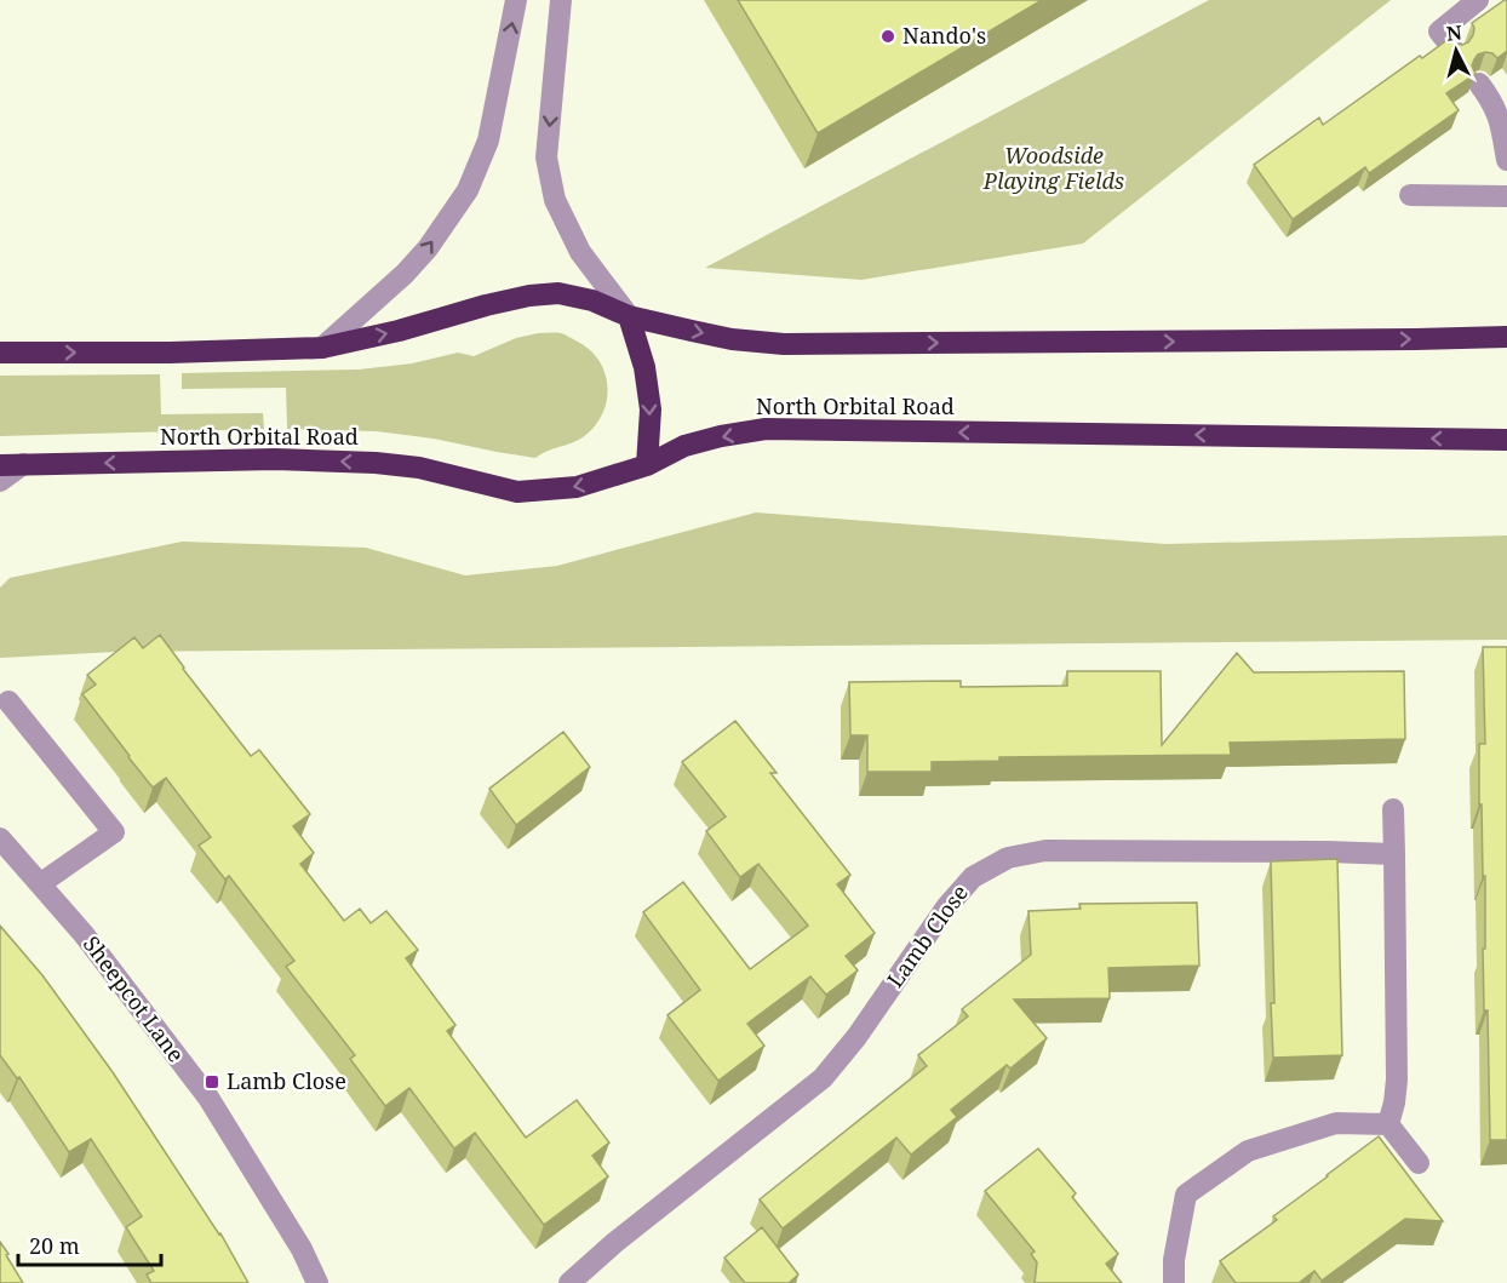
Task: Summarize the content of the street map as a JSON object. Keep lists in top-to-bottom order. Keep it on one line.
{"streets":{"highway":["North Orbital Road"],"street":["Lamb Close","Sheepcot Lane"]},"parks":["Woodside Playing Fields"],"places":{"other":["Nando's"],"transit":["Lamb Close"]},"scale_bar":"20 m","north":"top"}
